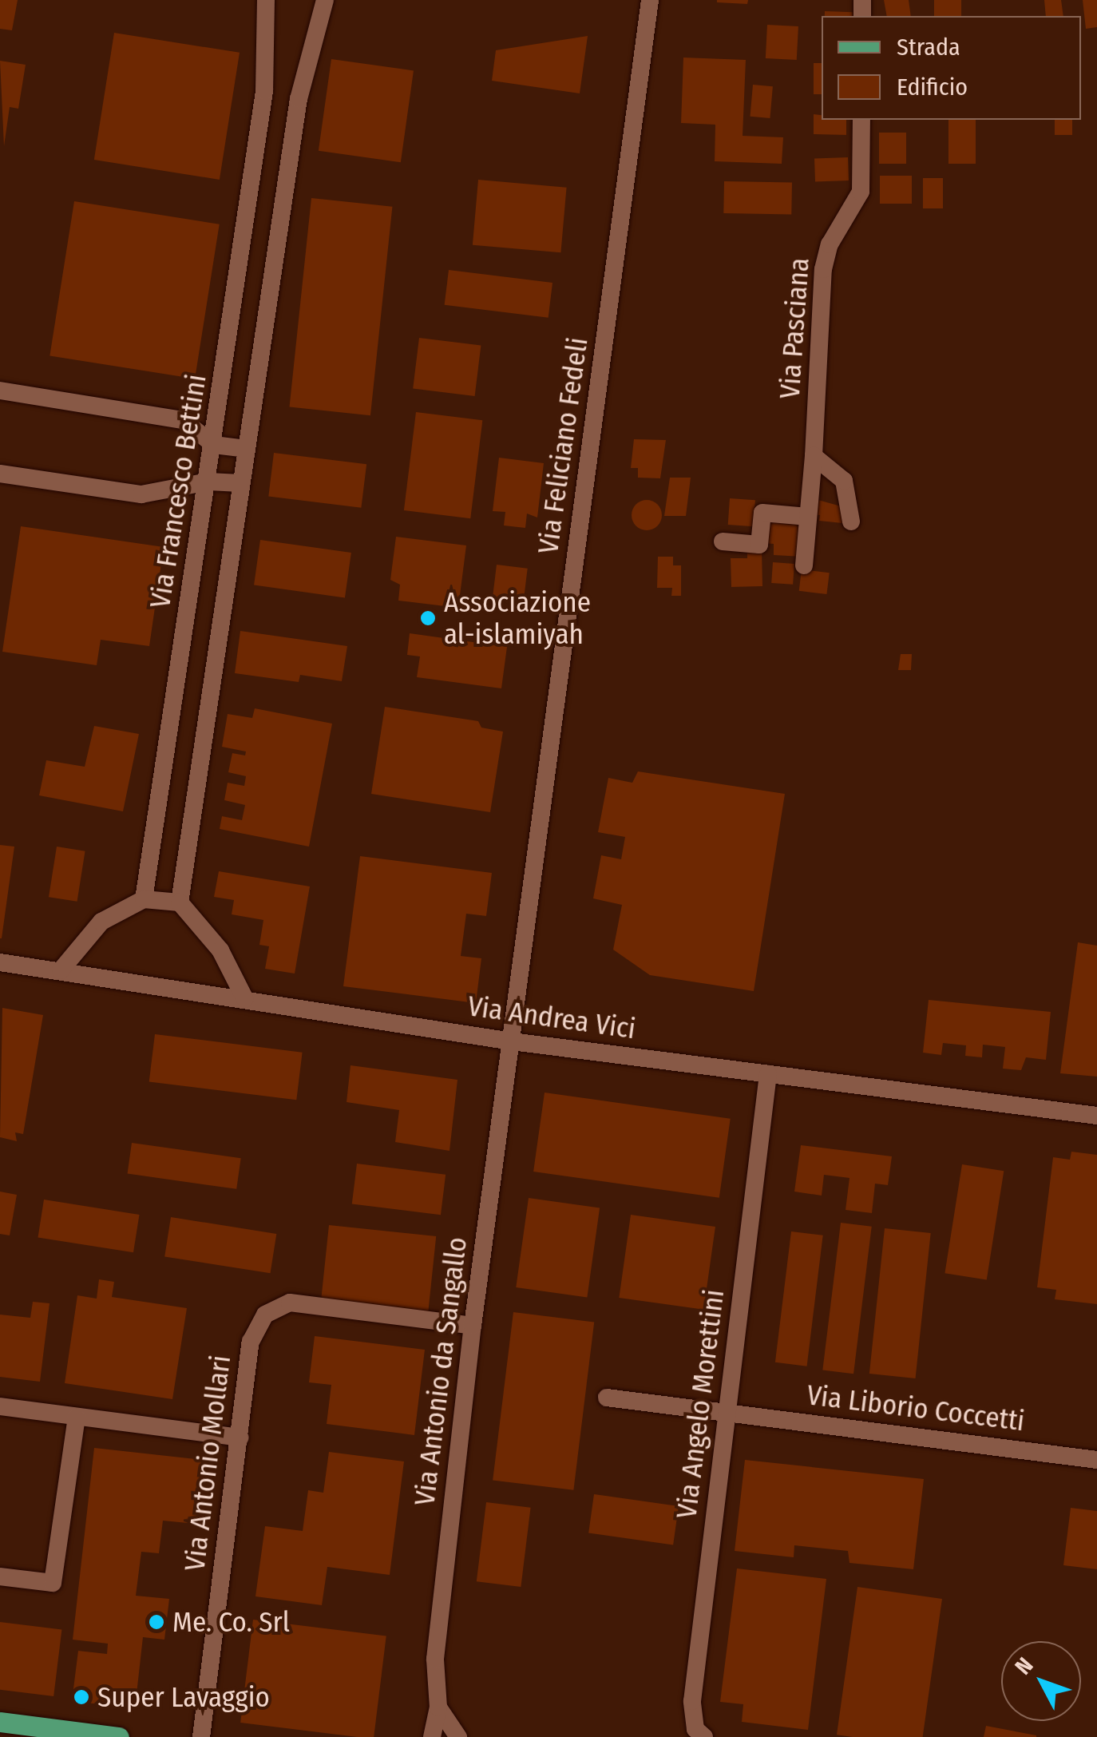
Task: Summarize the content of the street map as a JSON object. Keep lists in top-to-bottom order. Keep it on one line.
{"streets":{"street":["Via Pasciana","Via Feliciano Fedeli","Via Francesco Bettini","Via Andrea Vici","Via Antonio da Sangallo","Via Angelo Morettini","Via Liborio Coccetti","Via Antonio Mollari"]},"crossings":[["Via Feliciano Fedeli","Via Andrea Vici"],["Via Feliciano Fedeli","Via Antonio da Sangallo"],["Via Andrea Vici","Via Antonio da Sangallo"],["Via Andrea Vici","Via Angelo Morettini"],["Via Antonio da Sangallo","Via Antonio Mollari"],["Via Angelo Morettini","Via Liborio Coccetti"]],"places":["Associazione al-islamiyah","Me. Co. Srl","Super Lavaggio"],"legend":["Strada","Edificio"],"north":"top left"}
